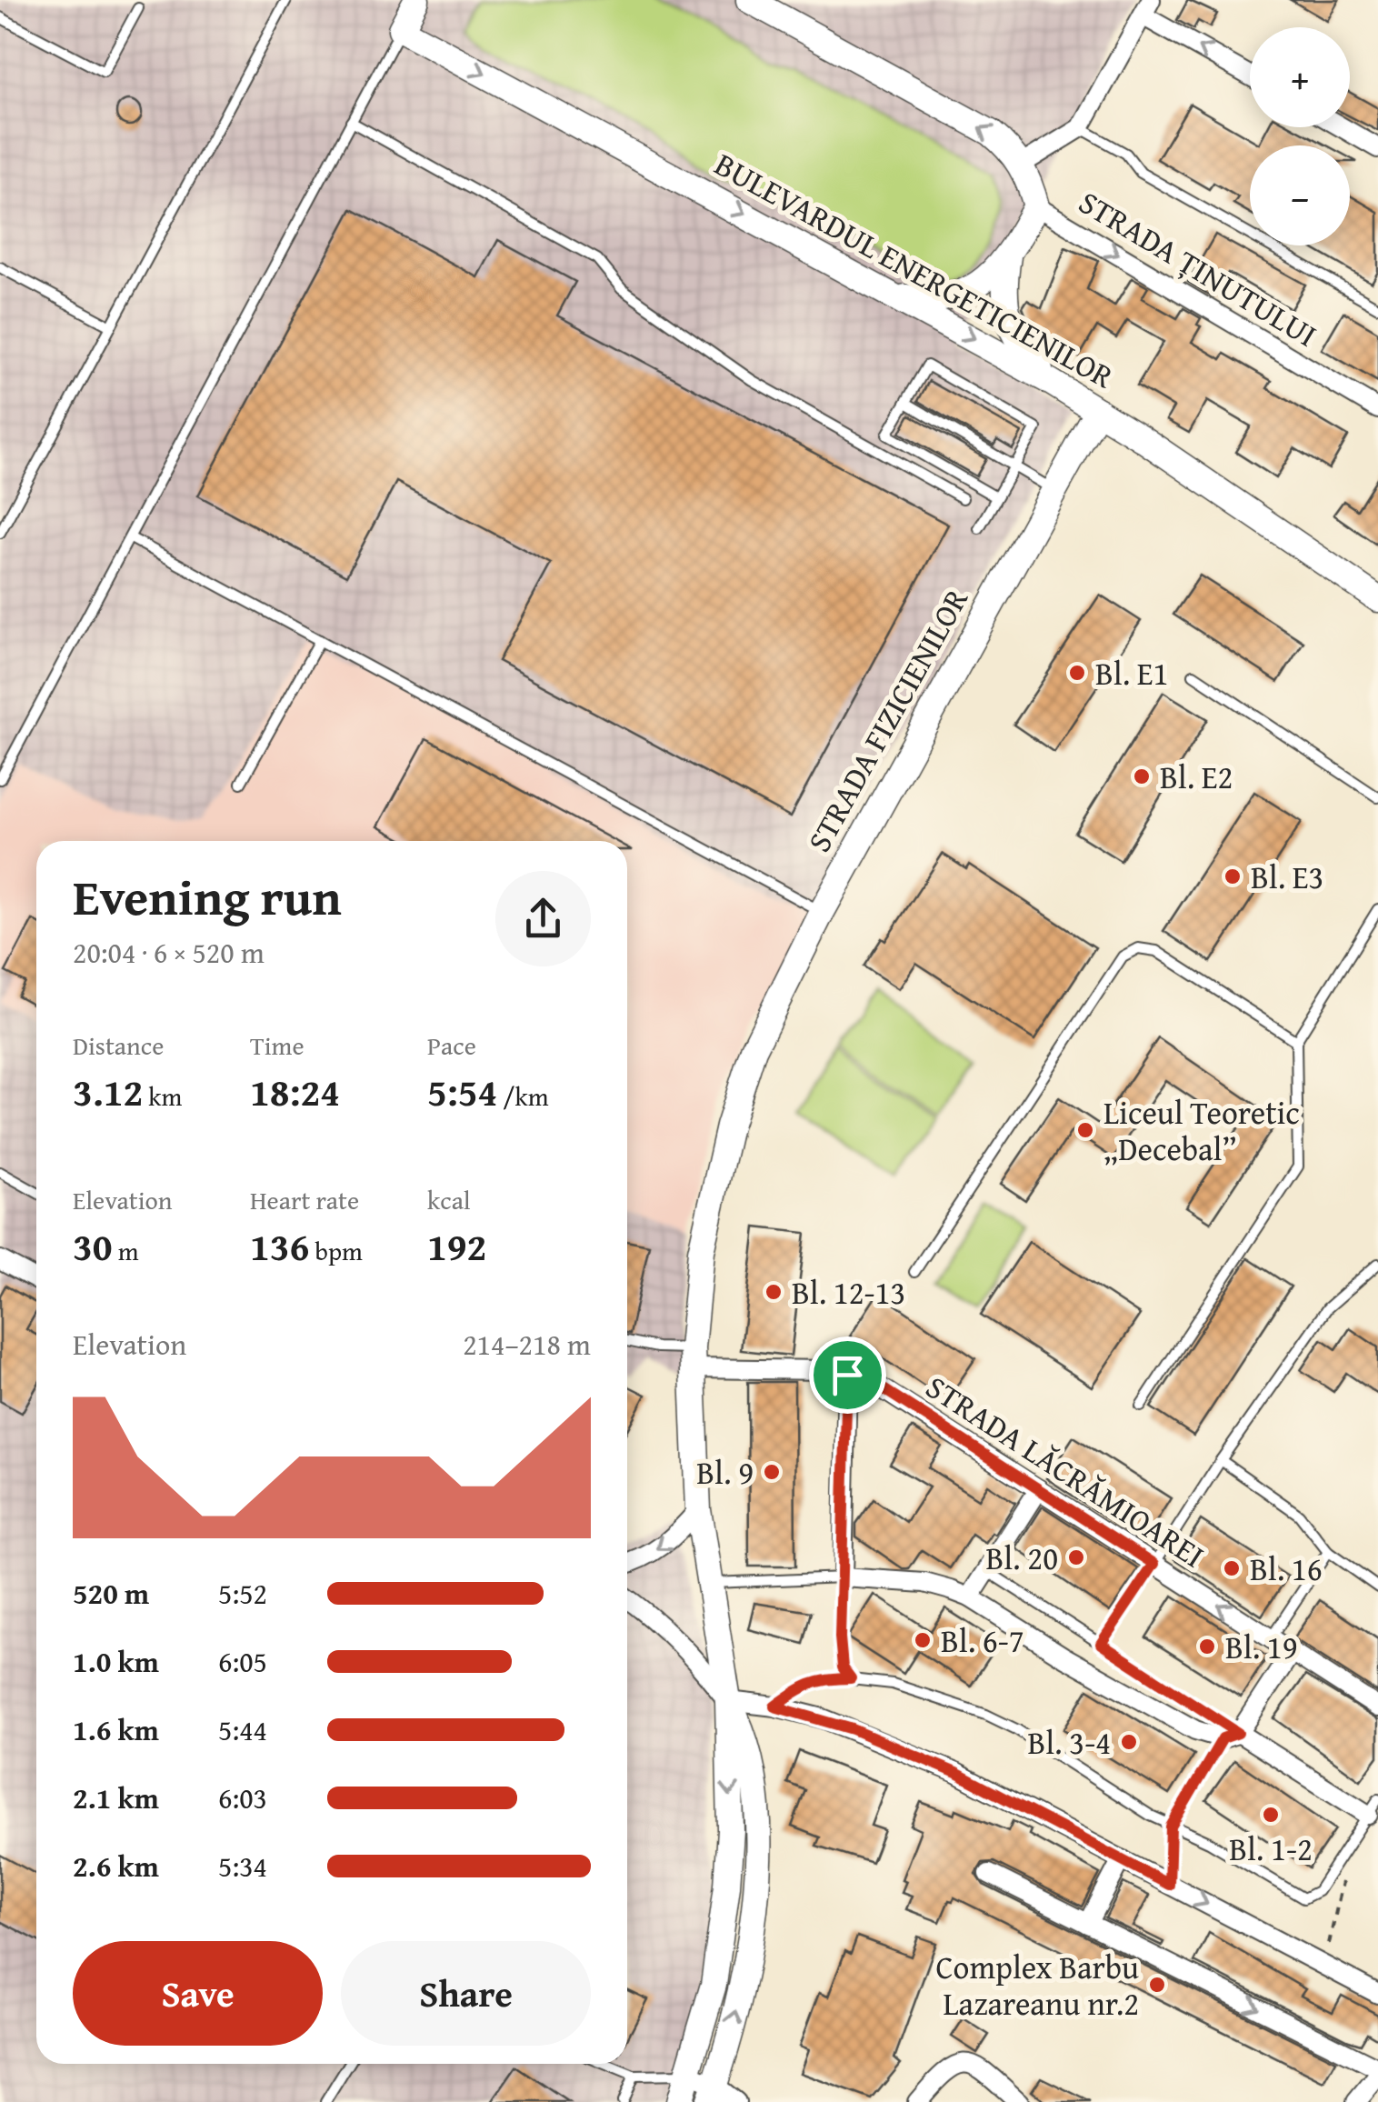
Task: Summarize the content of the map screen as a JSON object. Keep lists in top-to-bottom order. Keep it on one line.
{"streets":{"street":["STRADA ȚINUTULUI","BULEVARDUL ENERGETICIENILOR","STRADA FIZICIENILOR","STRADA LĂCRĂMIOAREI"]},"crossings":[["BULEVARDUL ENERGETICIENILOR","STRADA FIZICIENILOR"],["STRADA FIZICIENILOR","STRADA LĂCRĂMIOAREI"]],"one_way":["STRADA ȚINUTULUI"],"places":["Bl. E1","Bl. E2","Bl. E3","Liceul Teoretic „Decebal”","Bl. 12-13","Bl. 9","Bl. 20","Bl. 16","Bl. 6-7","Bl. 19","Bl. 3-4","Bl. 1-2","Complex Barbu Lazareanu nr.2"],"page":{"map_buttons":["+","−"],"heading":["Evening run","20:04 · 6 × 520 m"],"stats":[["Distance","3.12 km"],["Time","18:24"],["Pace","5:54 /km"],["Elevation","30 m"],["Heart rate","136 bpm"],["kcal","192"]],"chart":["Elevation","214–218 m"],"list":[{"name":"520 m","note":"5:52"},{"name":"1.0 km","note":"6:05"},{"name":"1.6 km","note":"5:44"},{"name":"2.1 km","note":"6:03"},{"name":"2.6 km","note":"5:34"}],"buttons":["Save","Share"]}}
